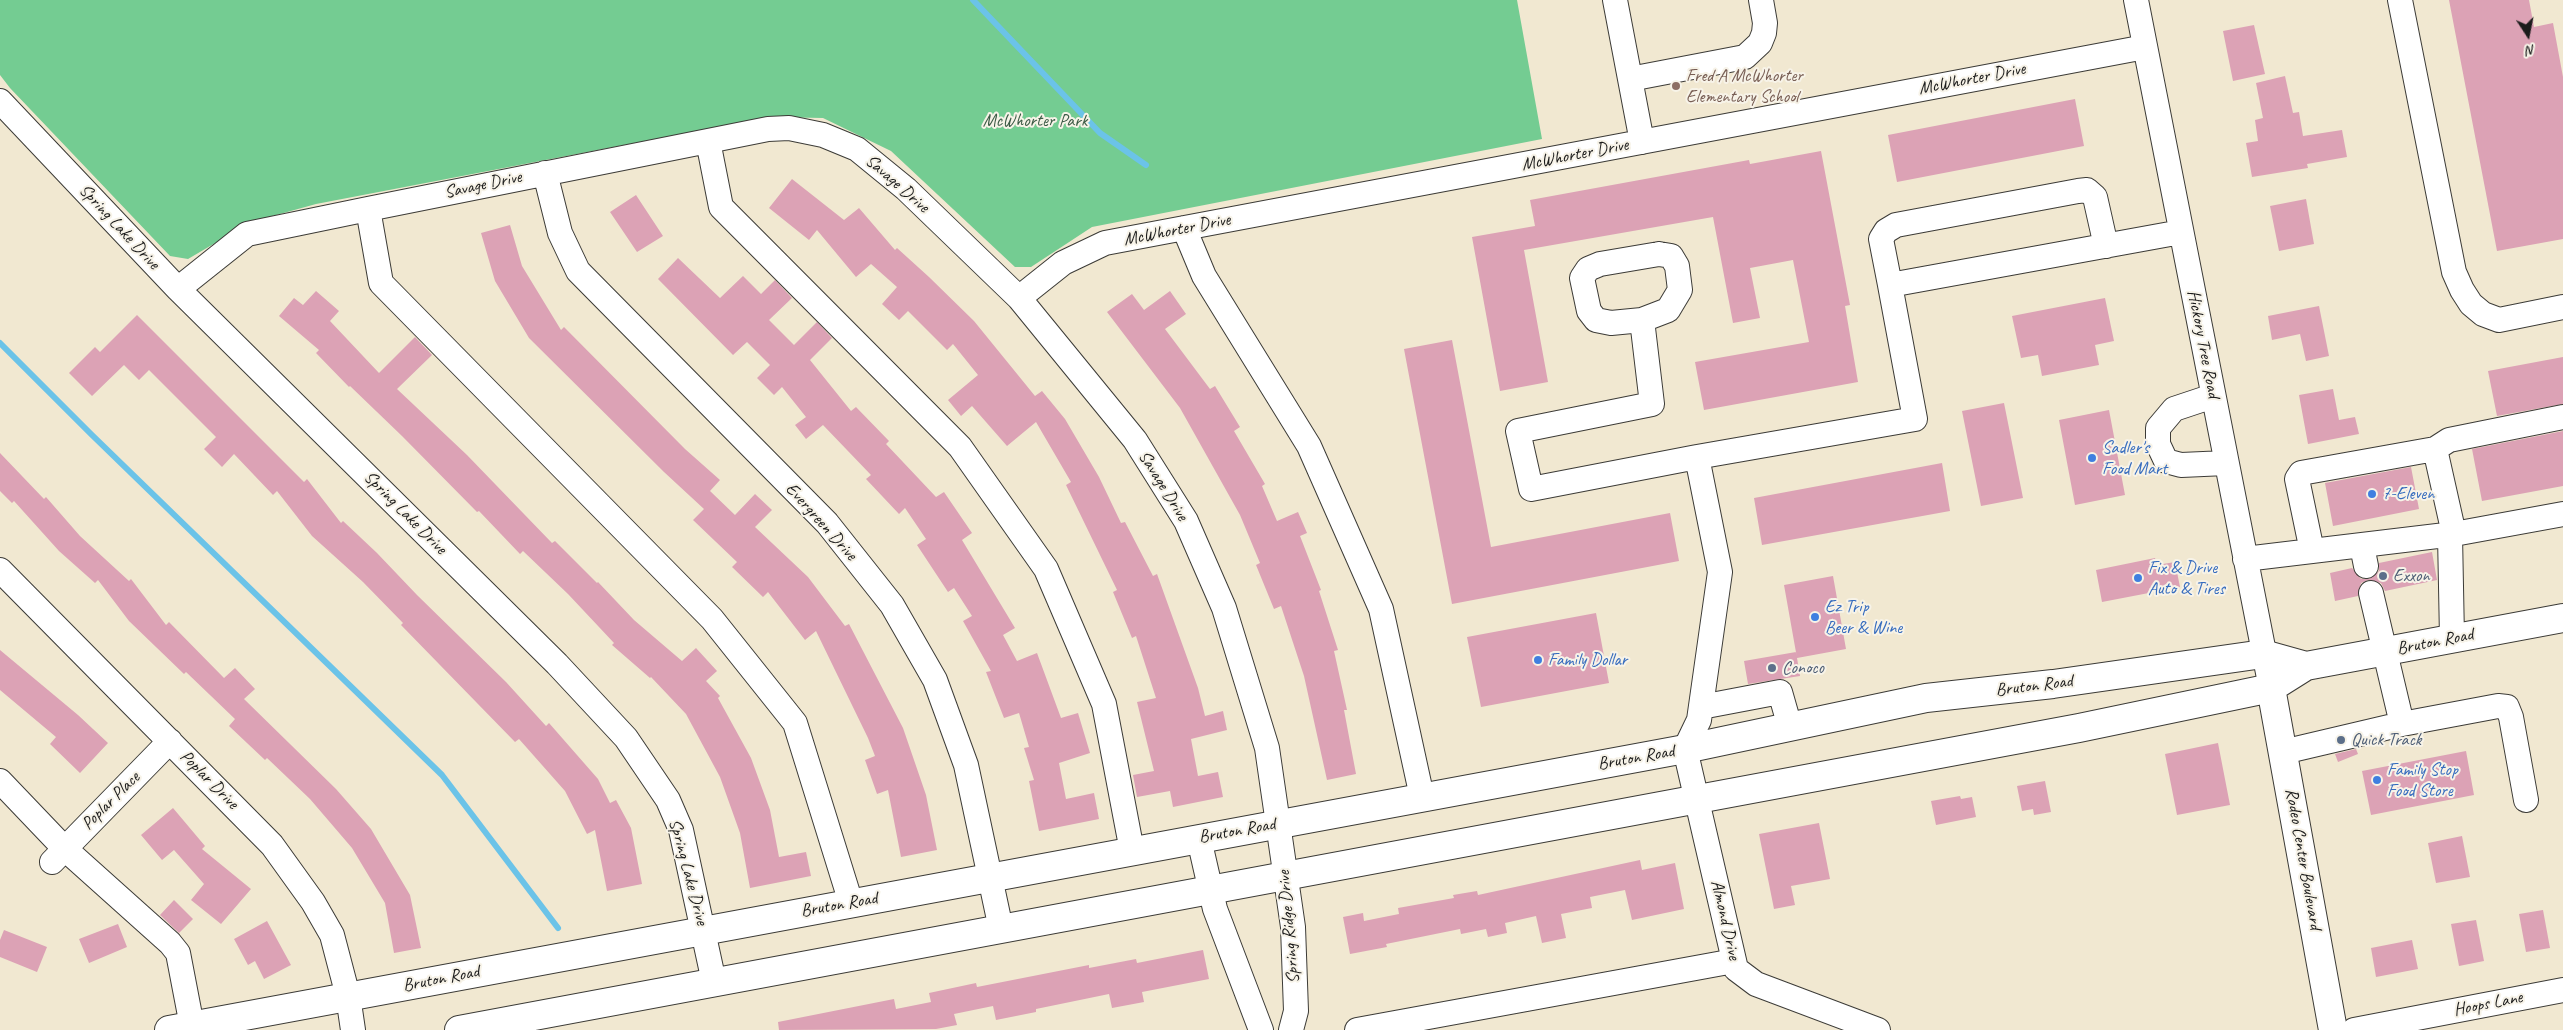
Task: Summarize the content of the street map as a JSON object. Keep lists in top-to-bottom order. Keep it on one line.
{"streets":{"main road":["Bruton Road","Rodeo Center Boulevard"],"street":["McWhorter Drive","Savage Drive","Spring Lake Drive","Hickory Tree Road","Evergreen Drive","Poplar Drive","Poplar Place","Almond Drive","Spring Ridge Drive","Hoops Lane"]},"crossings":[["McWhorter Drive","Savage Drive"],["McWhorter Drive","Hickory Tree Road"],["Savage Drive","Spring Lake Drive"],["Savage Drive","Evergreen Drive"],["Savage Drive","Bruton Road"],["Savage Drive","Spring Ridge Drive"],["Spring Lake Drive","Bruton Road"],["Hickory Tree Road","Bruton Road"],["Hickory Tree Road","Rodeo Center Boulevard"],["Evergreen Drive","Bruton Road"],["Bruton Road","Poplar Drive"],["Bruton Road","Rodeo Center Boulevard"],["Bruton Road","Almond Drive"],["Bruton Road","Spring Ridge Drive"],["Poplar Drive","Poplar Place"]],"parks":["McWhorter Park"],"places":["Fred A McWhorter Elementary School","Sadler's Food Mart","7-Eleven","Exxon","Fix & Drive Auto & Tires","Ez Trip Beer & Wine","Family Dollar","Conoco","Quick Track","Family Stop Food Store"],"north":"bottom"}
